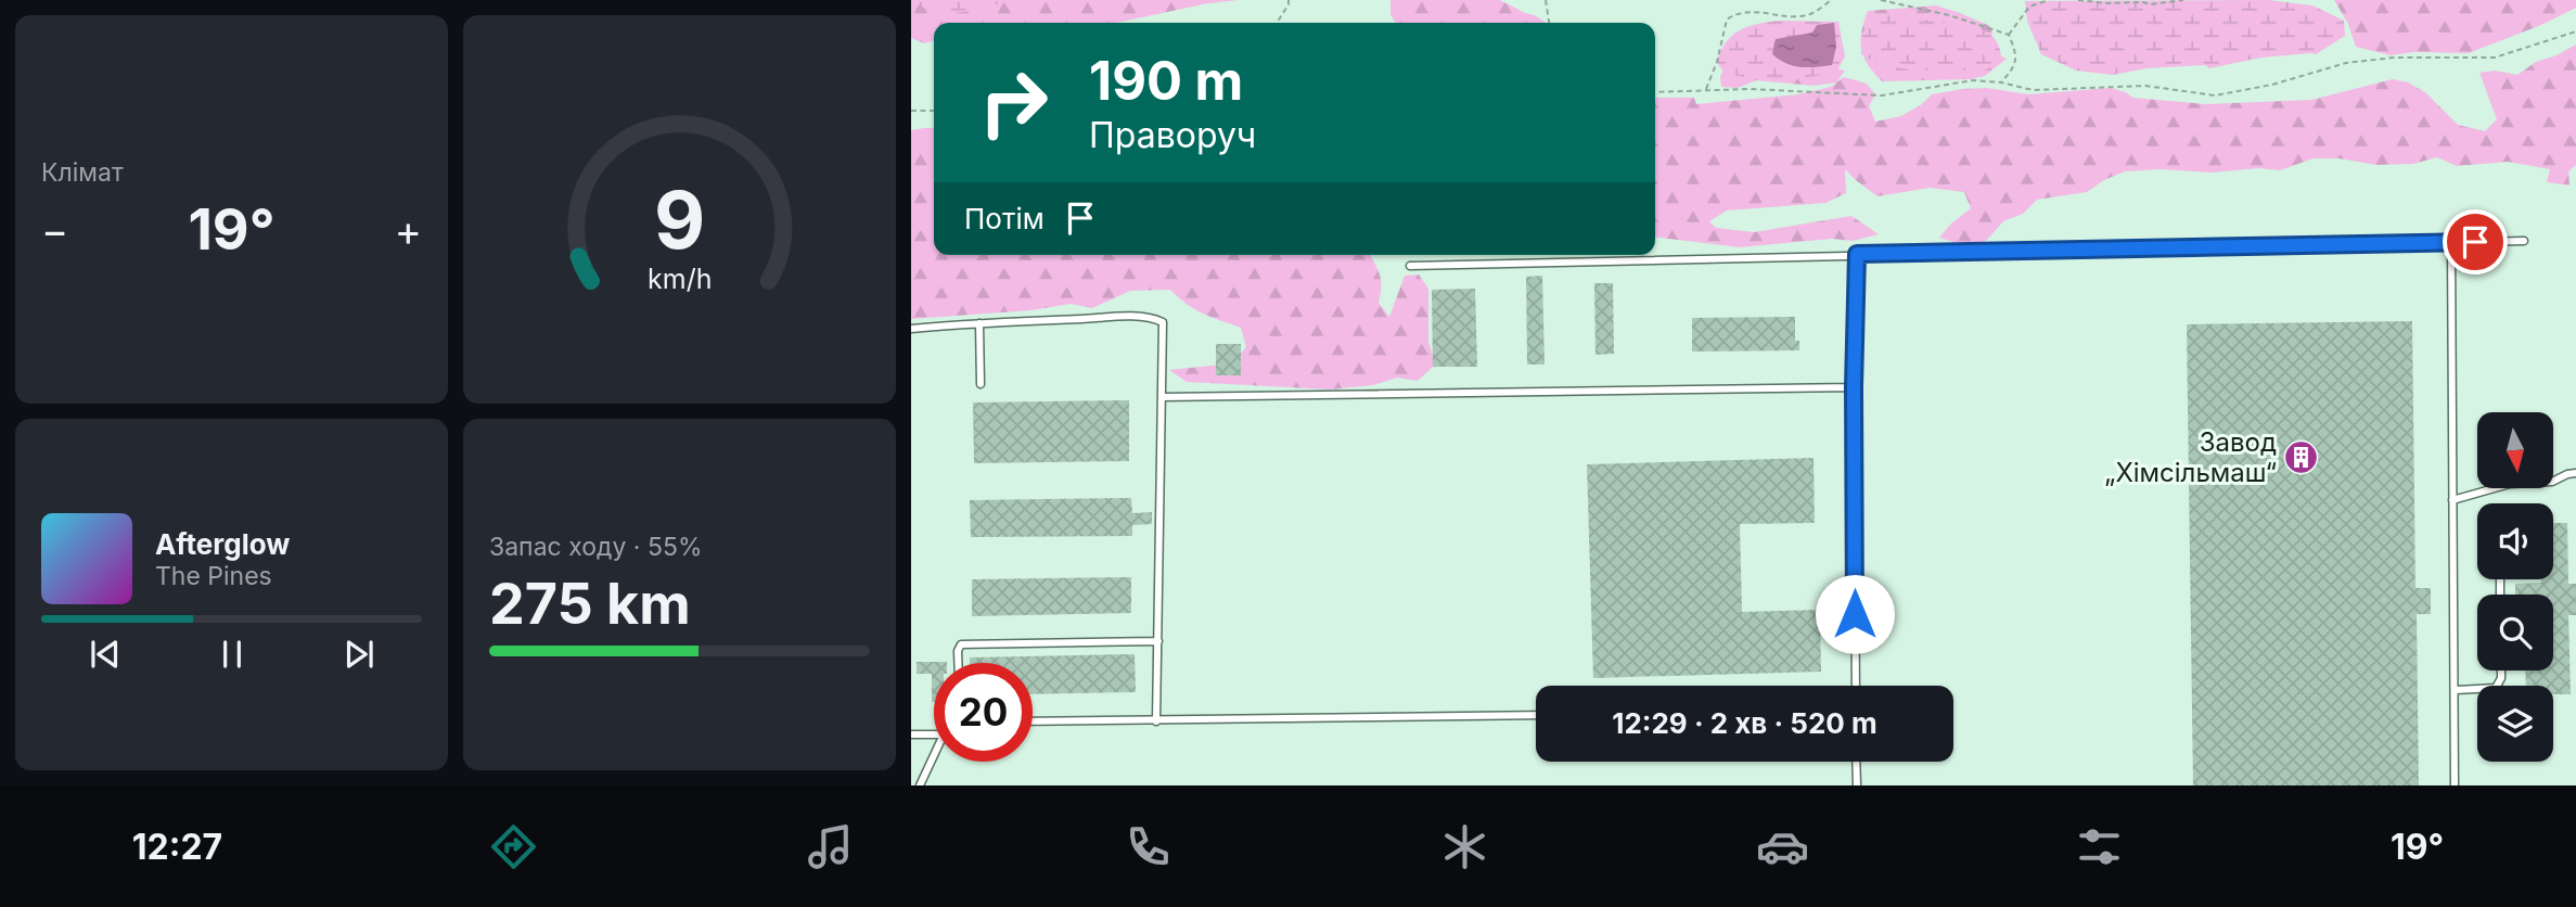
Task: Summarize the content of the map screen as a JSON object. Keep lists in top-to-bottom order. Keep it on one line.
{"places":{"building":["Завод „Хімсільмаш“"]},"north":"bottom","page":{"tile":["Клімат",["Запас ходу · 55%","275 km"]],"turn":["190 m","Праворуч"],"then":"Потім","heat":["−","19°","+"],"song":["Afterglow","The Pines"],"limit":"20","trip":"12:29 · 2 хв · 520 m","tabs":["12:27","19°"],"gauge":["9","km/h"]}}
